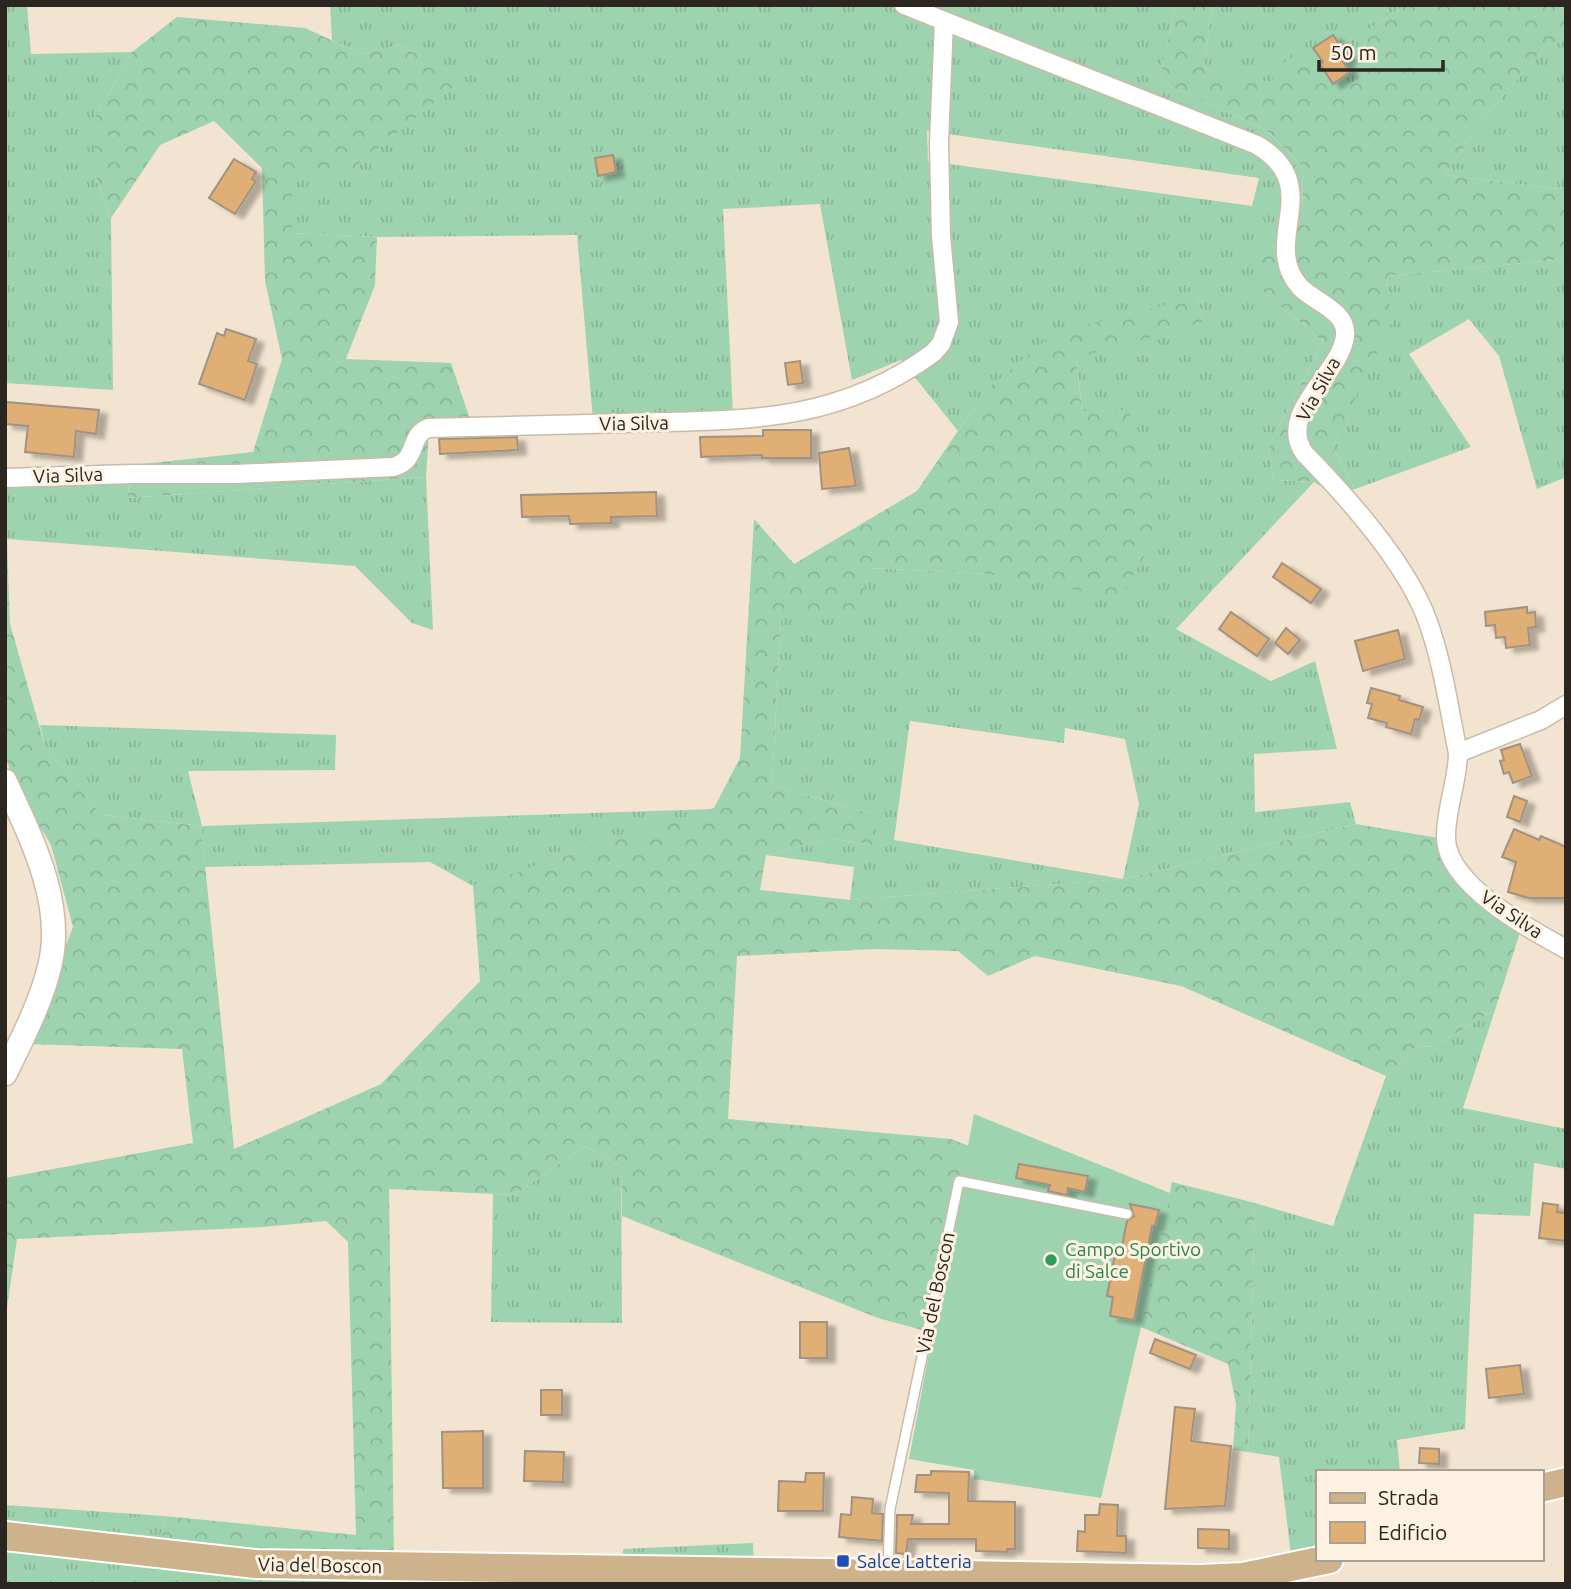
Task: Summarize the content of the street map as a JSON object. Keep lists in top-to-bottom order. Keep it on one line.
{"streets":{"main road":["Via del Boscon"],"street":["Via Silva"]},"places":{"other":["Campo Sportivo di Salce"],"transit":["Salce Latteria"]},"legend":["Strada","Edificio"],"scale_bar":"50 m"}
